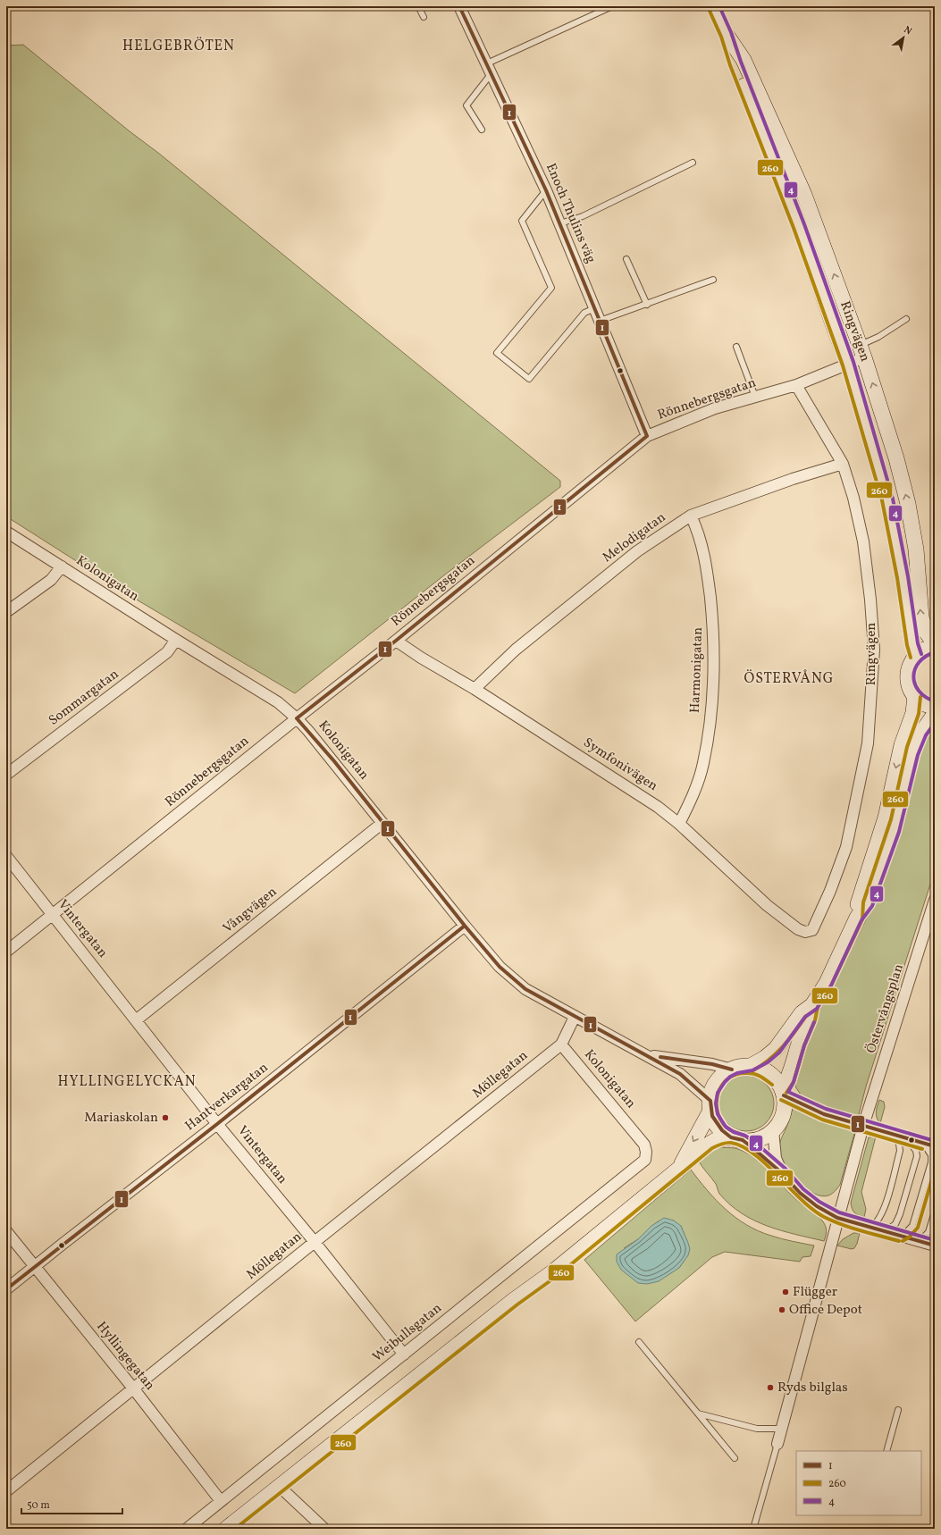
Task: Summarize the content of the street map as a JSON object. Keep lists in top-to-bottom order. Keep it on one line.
{"streets":{"main road":["Ringvägen"],"street":["Enoch Thulins väg","Rönnebergsgatan","Melodigatan","Kolonigatan","Harmonigatan","Sommargatan","Symfonivägen","Vångvägen","Vintergatan","Östervångsplan","Möllegatan","Hantverkargatan","Weibullsgatan","Hyllingegatan"]},"crossings":[["Enoch Thulins väg","Rönnebergsgatan"],["Ringvägen","Rönnebergsgatan"],["Ringvägen","Melodigatan"],["Ringvägen","Symfonivägen"],["Rönnebergsgatan","Kolonigatan"],["Rönnebergsgatan","Symfonivägen"],["Rönnebergsgatan","Vintergatan"],["Melodigatan","Harmonigatan"],["Melodigatan","Symfonivägen"],["Kolonigatan","Sommargatan"],["Kolonigatan","Vångvägen"],["Kolonigatan","Möllegatan"],["Kolonigatan","Hantverkargatan"],["Kolonigatan","Weibullsgatan"],["Harmonigatan","Symfonivägen"],["Vångvägen","Vintergatan"],["Vintergatan","Möllegatan"],["Vintergatan","Hantverkargatan"],["Vintergatan","Weibullsgatan"],["Möllegatan","Hyllingegatan"],["Hantverkargatan","Hyllingegatan"],["Weibullsgatan","Hyllingegatan"]],"districts":["HELGEBRÖTEN","ÖSTERVÅNG","HYLLINGELYCKAN"],"places":["Mariaskolan","Flügger","Office Depot","Ryds bilglas"],"lines":["transit line 1","transit line 4","transit line 260"],"legend":["1","260","4"],"scale_bar":"50 m","north":"top right"}
